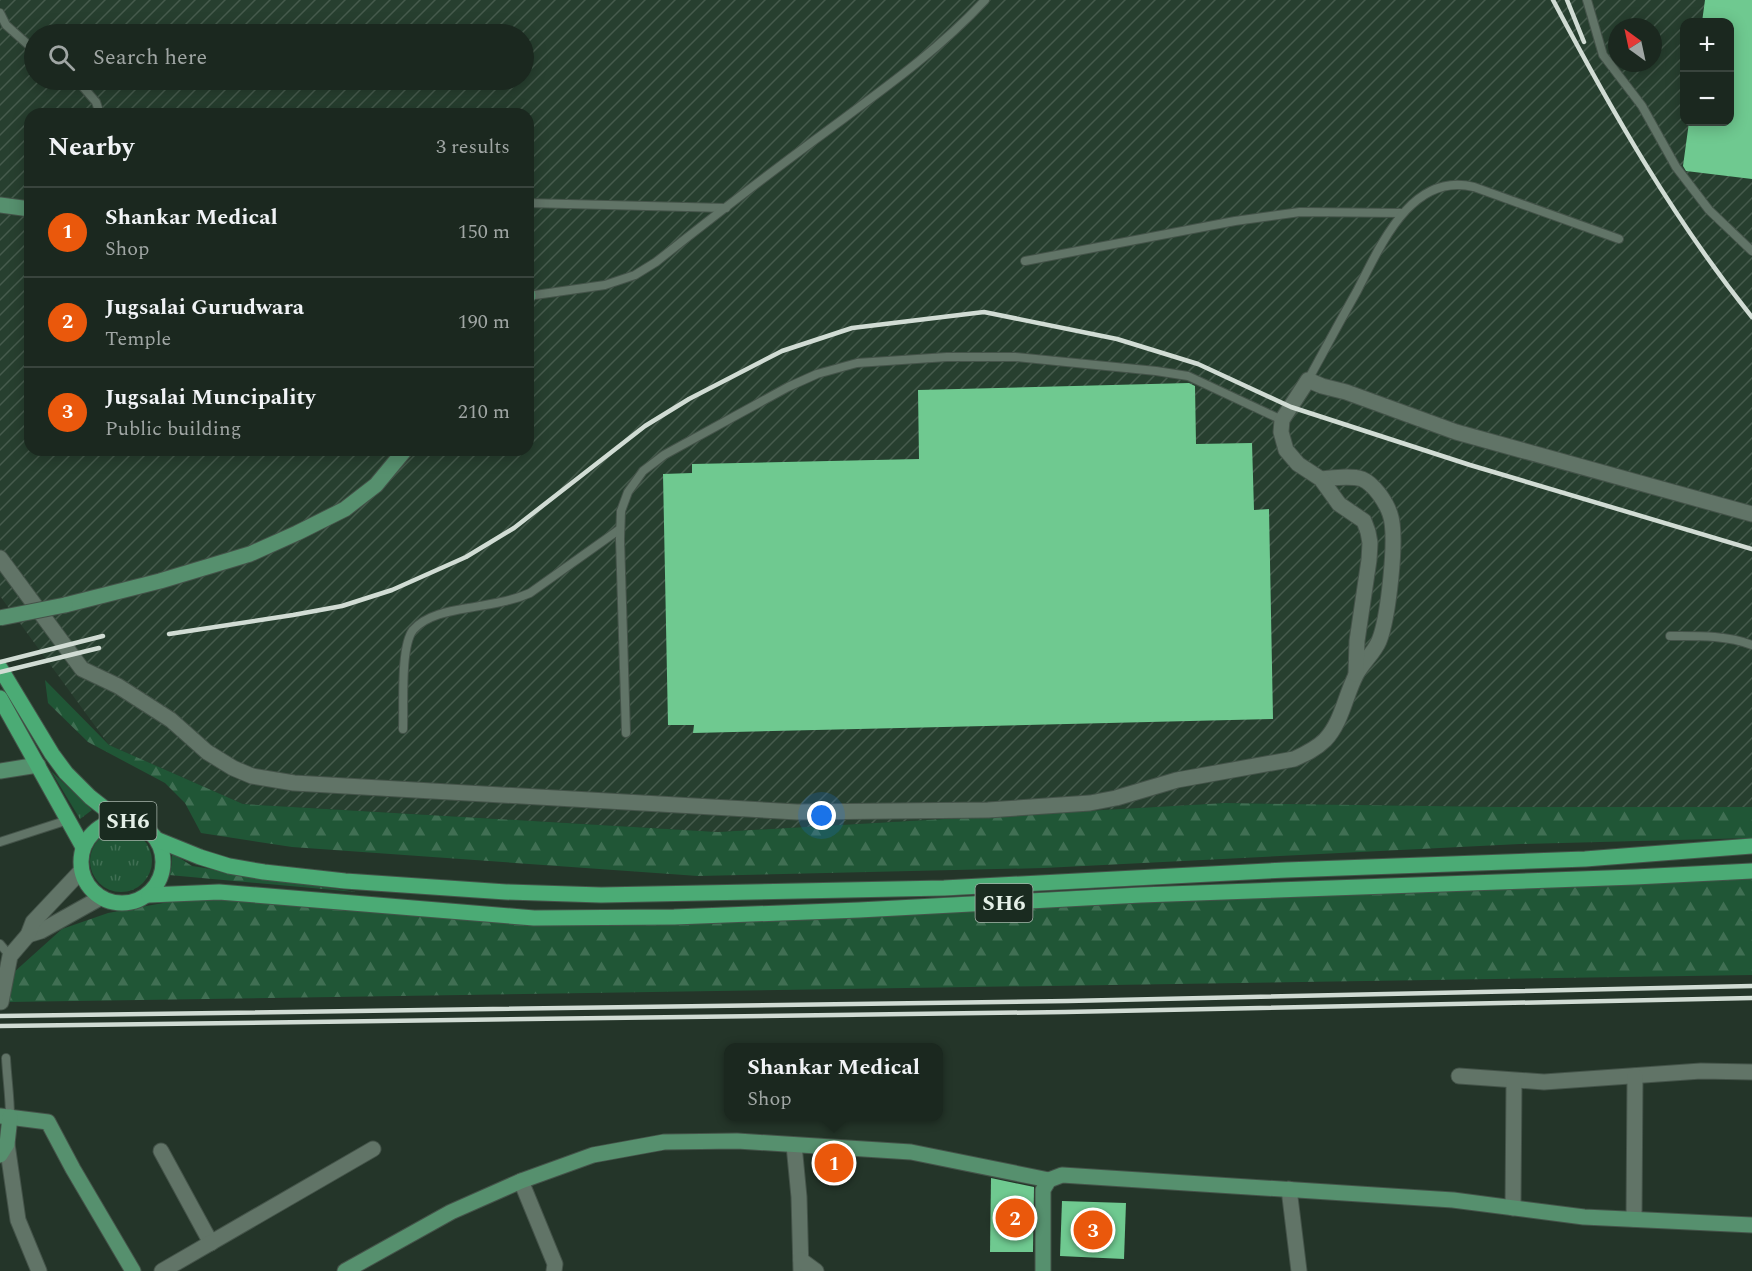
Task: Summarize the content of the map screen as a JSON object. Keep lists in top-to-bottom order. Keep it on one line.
{"streets":{"main road":["SH6"]},"north":"top left","page":{"map_buttons":["+","−"],"search":"Search here","heading":["Nearby","3 results"],"list":[{"mark":"1","name":"Shankar Medical","note":"Shop","value":"150 m"},{"mark":"2","name":"Jugsalai Gurudwara","note":"Temple","value":"190 m"},{"mark":"3","name":"Jugsalai Muncipality","note":"Public building","value":"210 m"}],"popup":["Shankar Medical","Shop"],"pins":["1","2","3"]}}
